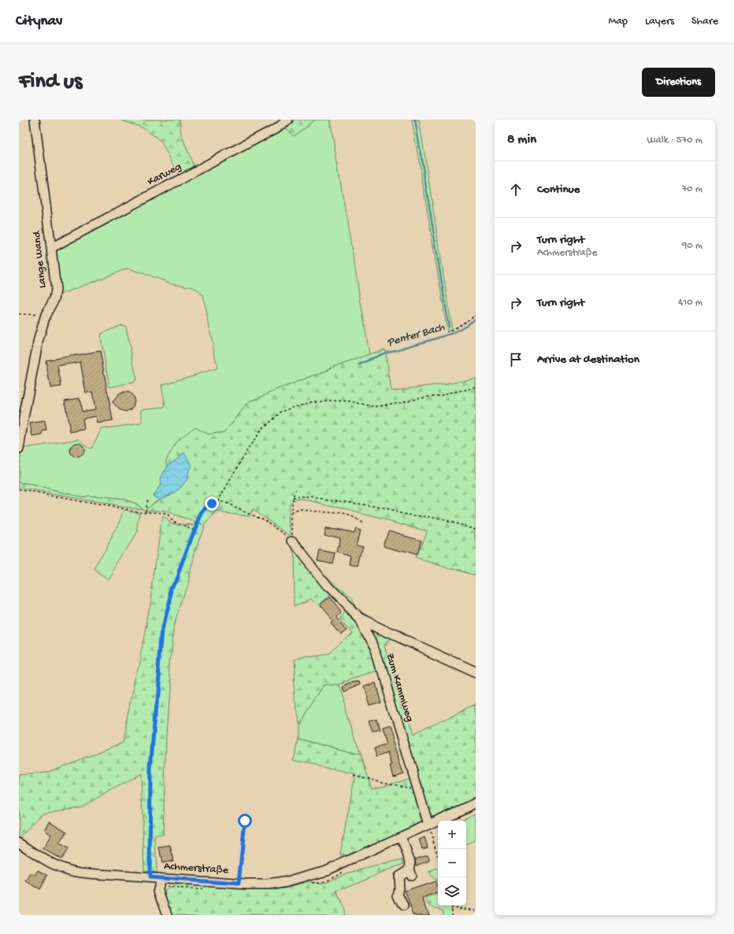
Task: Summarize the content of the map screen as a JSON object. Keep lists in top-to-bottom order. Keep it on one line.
{"streets":{"street":["Karweg","Lange Wand","Zum Kammweg","Achmerstraße"]},"crossings":[["Karweg","Lange Wand"],["Zum Kammweg","Achmerstraße"]],"water":["Penter Bach"],"page":{"header":"Citynav","nav":["Map","Layers","Share"],"buttons":"Directions","title":"Find us","heading":["8 min","Walk · 570 m"],"list":[["Continue","70 m"],["Turn right","Achmerstraße","90 m"],["Turn right","410 m"],"Arrive at destination"],"map_buttons":["+","−"]}}
